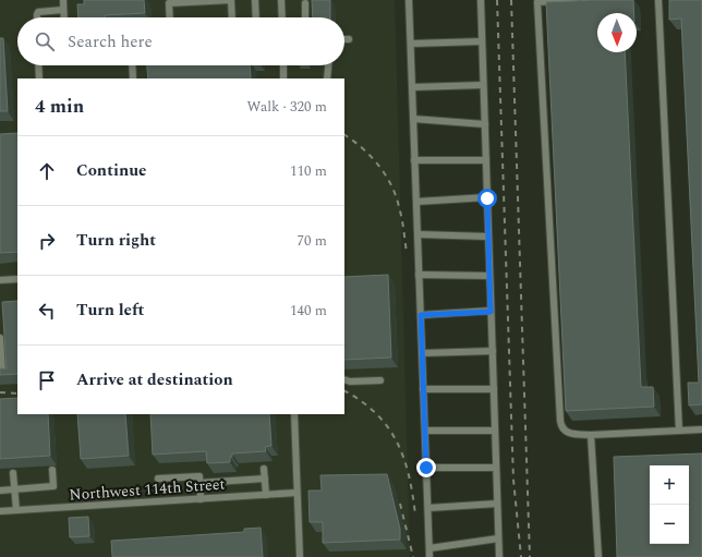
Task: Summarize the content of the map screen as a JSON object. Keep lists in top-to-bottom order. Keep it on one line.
{"streets":{"street":["Northwest 114th Street"]},"north":"bottom","page":{"search":"Search here","heading":["4 min","Walk · 320 m"],"list":[["Continue","110 m"],["Turn right","70 m"],["Turn left","140 m"],"Arrive at destination"],"map_buttons":["+","−"]}}
